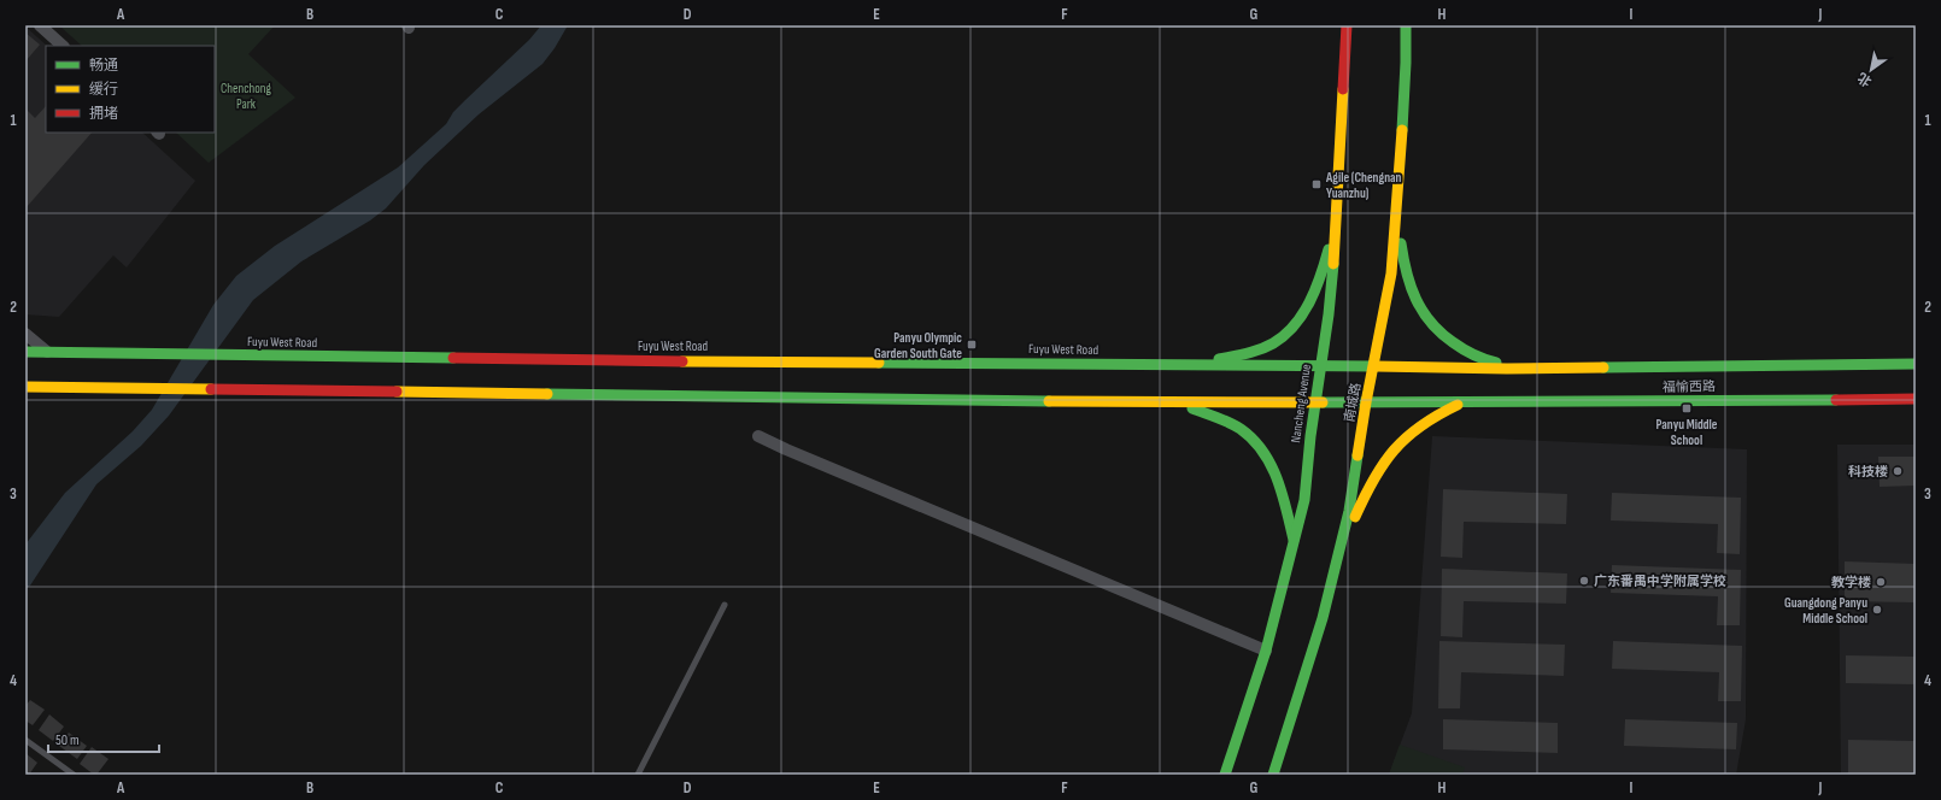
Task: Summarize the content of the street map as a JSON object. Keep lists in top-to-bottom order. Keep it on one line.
{"streets":{"street":["Fuyu West Road","福愉西路","南城路","Nancheng Avenue"]},"crossings":[["Fuyu West Road","福愉西路"],["Fuyu West Road","南城路"],["Fuyu West Road","Nancheng Avenue"],["福愉西路","南城路"],["福愉西路","Nancheng Avenue"]],"parks":["Chenchong Park"],"places":{"transit":["Agile (Chengnan Yuanzhu)","Panyu Olympic Garden South Gate","Panyu Middle School"],"other":["科技楼","广东番禺中学附属学校","教学楼","Guangdong Panyu Middle School"]},"legend":["畅通","缓行","拥堵"],"scale_bar":"50 m","north":"bottom left","grid":{"columns":["A","B","C","D","E","F","G","H","I","J"],"rows":["1","2","3","4"]}}
